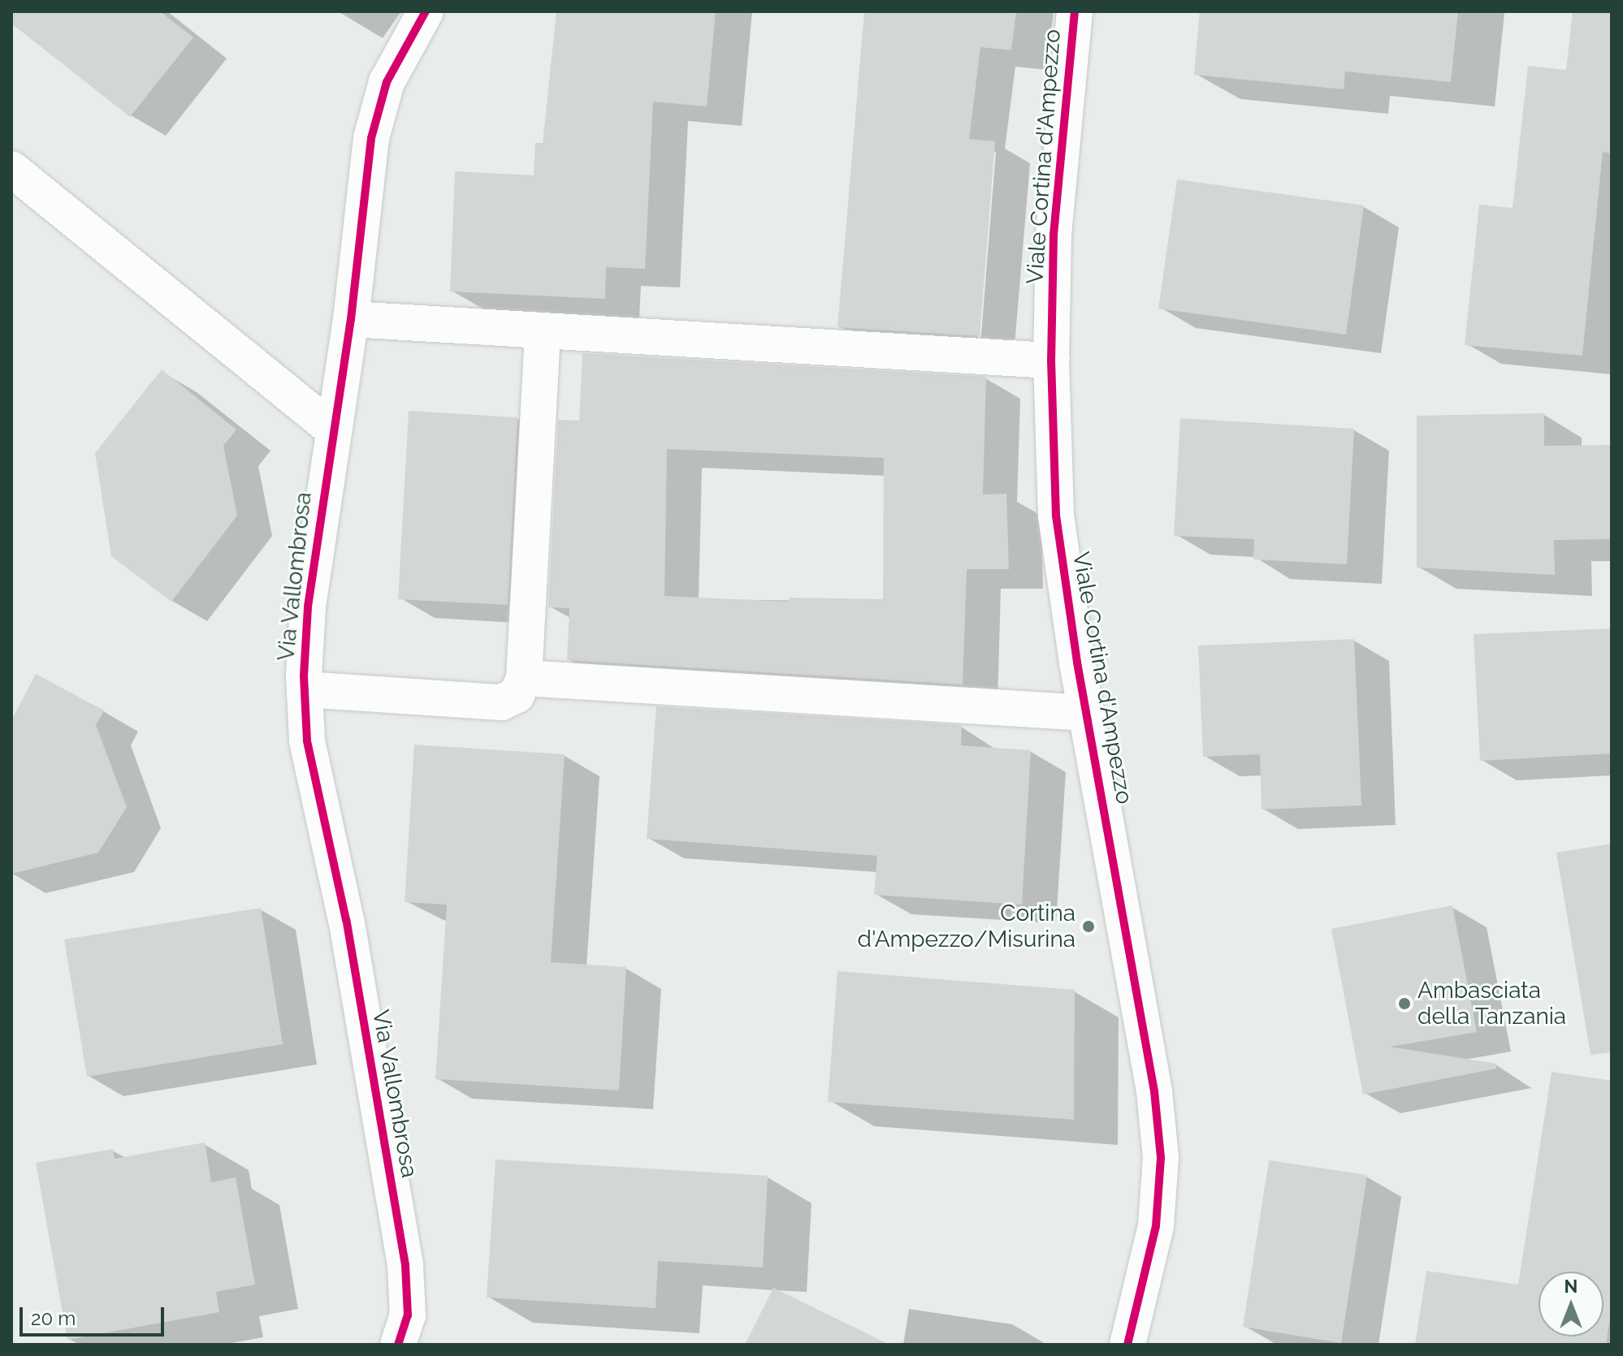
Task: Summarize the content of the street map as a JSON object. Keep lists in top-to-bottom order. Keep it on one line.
{"streets":{"street":["Viale Cortina d'Ampezzo","Via Vallombrosa"]},"places":["Cortina d'Ampezzo/Misurina","Ambasciata della Tanzania"],"scale_bar":"20 m","north":"top"}
